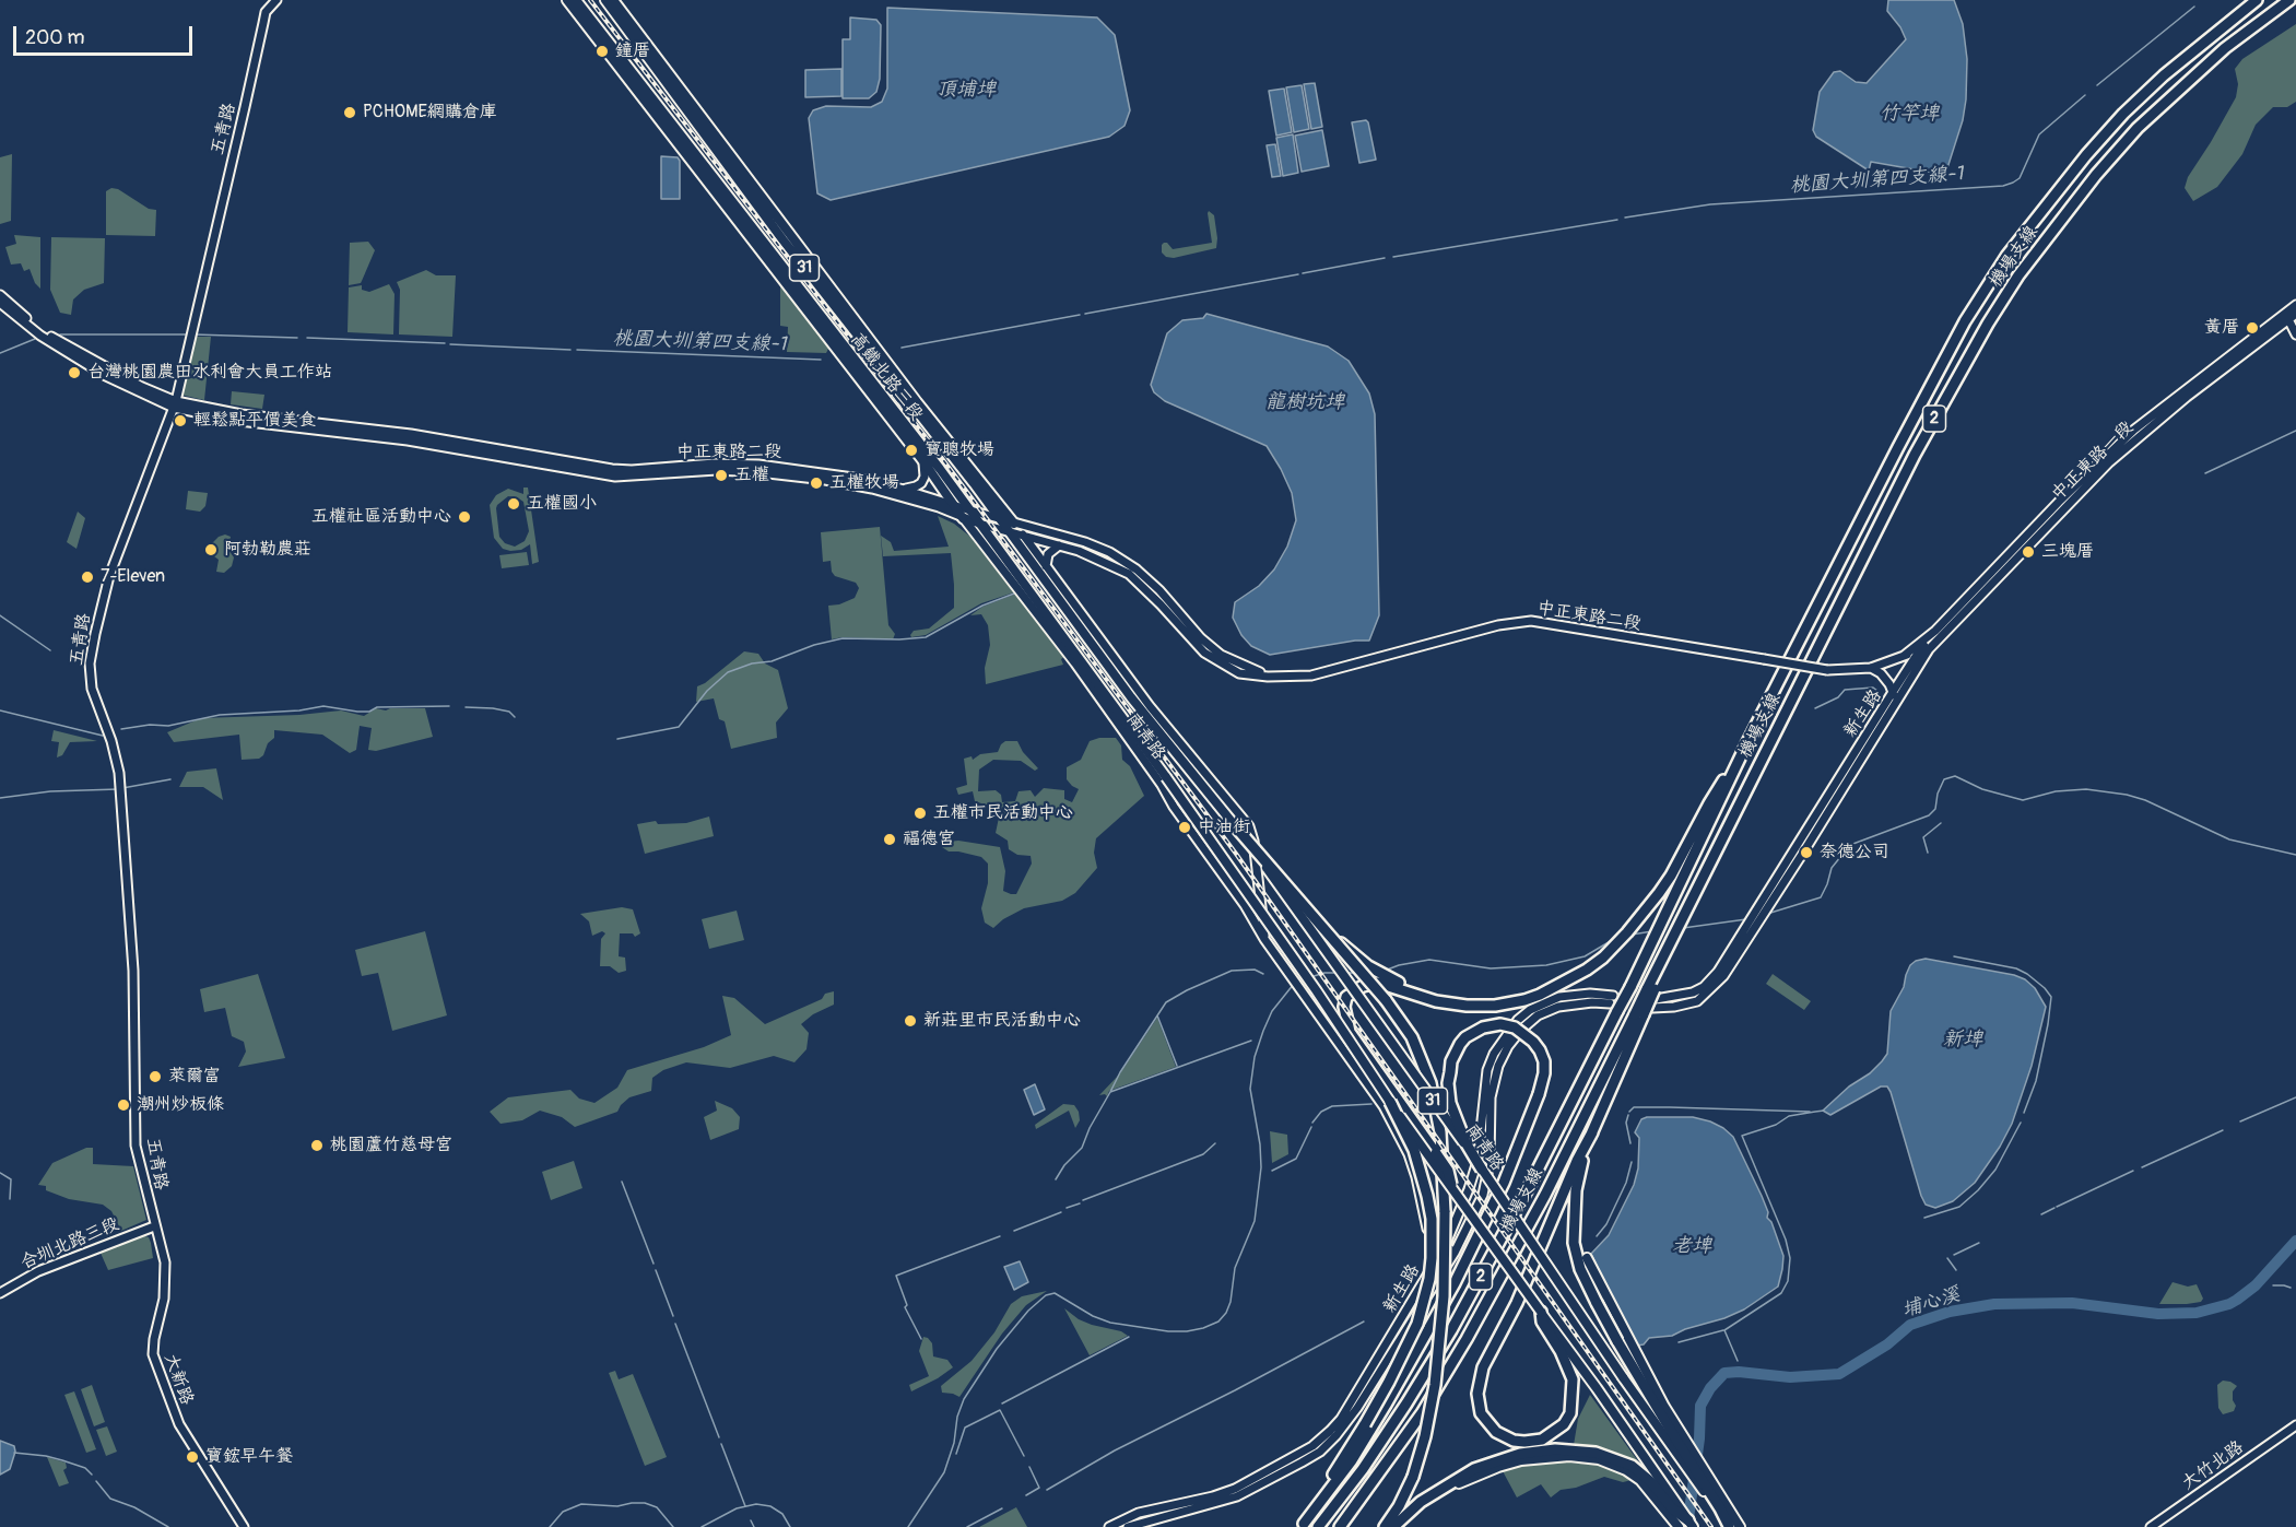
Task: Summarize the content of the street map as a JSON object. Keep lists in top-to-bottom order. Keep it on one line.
{"streets":{"highway":["機場支線","2"],"main road":["五青路","31","高鐵北路三段","中正東路二段","中正東路一段","新生路","南青路","合圳北路三段","大新路","大竹北路"]},"crossings":[["五青路","中正東路二段"],["五青路","合圳北路三段"],["五青路","大新路"],["機場支線","新生路"],["高鐵北路三段","中正東路二段"],["高鐵北路三段","南青路"],["中正東路二段","中正東路一段"],["中正東路一段","新生路"],["新生路","南青路"],["合圳北路三段","大新路"]],"water":["頂埔埤","竹竿埤","桃園大圳第四支線-1","龍樹坑埤","新埤","老埤","埔心溪"],"places":["鐘厝","PCHOME網購倉庫","黃厝","台灣桃園農田水利會大員工作站","輕鬆點平價美食","寶聰牧場","五權","五權牧場","五權國小","五權社區活動中心","阿勃勒農莊","三塊厝","7-Eleven","五權市民活動中心","中油街","福德宮","奈德公司","新莊里市民活動中心","萊爾富","潮州炒板條","桃園蘆竹慈母宮","寶鋐早午餐"],"scale_bar":"200 m"}
